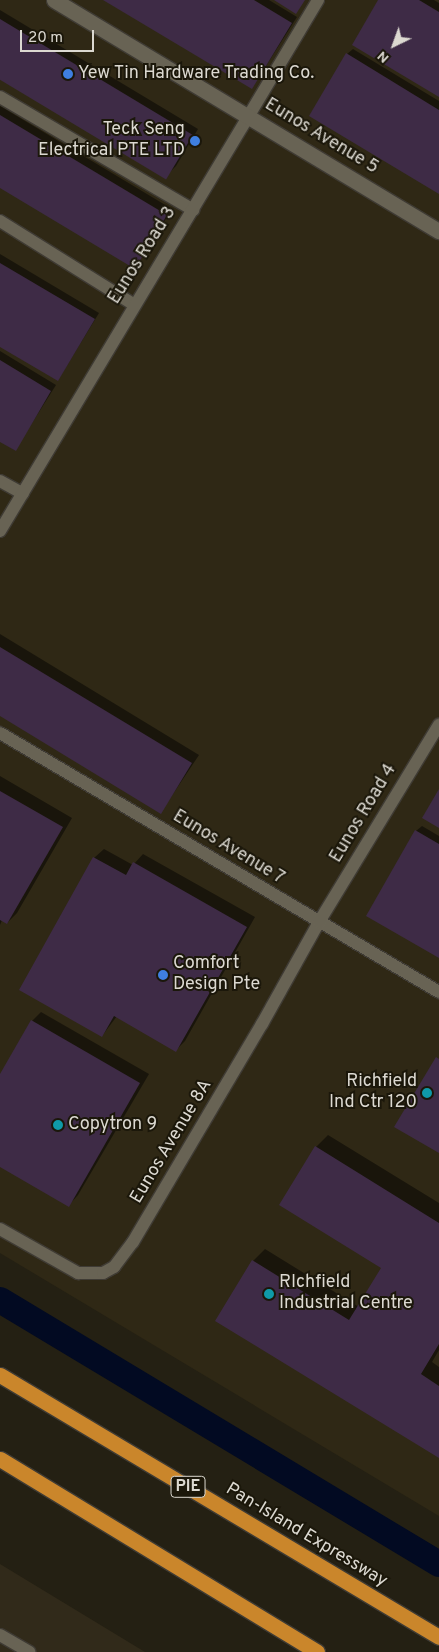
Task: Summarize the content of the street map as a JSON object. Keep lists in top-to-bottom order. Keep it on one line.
{"streets":{"highway":["PIE","Pan-Island Expressway"],"street":["Eunos Avenue 5"],"lane":["Eunos Road 3","Eunos Road 4","Eunos Avenue 7","Eunos Avenue 8A"]},"crossings":[["Eunos Avenue 5","Eunos Road 3"],["Eunos Road 4","Eunos Avenue 7"],["Eunos Road 4","Eunos Avenue 8A"],["Eunos Avenue 7","Eunos Avenue 8A"]],"places":["Yew Tin Hardware Trading Co.","Teck Seng Electrical PTE LTD","Comfort Design Pte","Richfield Ind Ctr 120","Copytron 9","RIchfield Industrial Centre"],"scale_bar":"20 m","north":"bottom left"}
